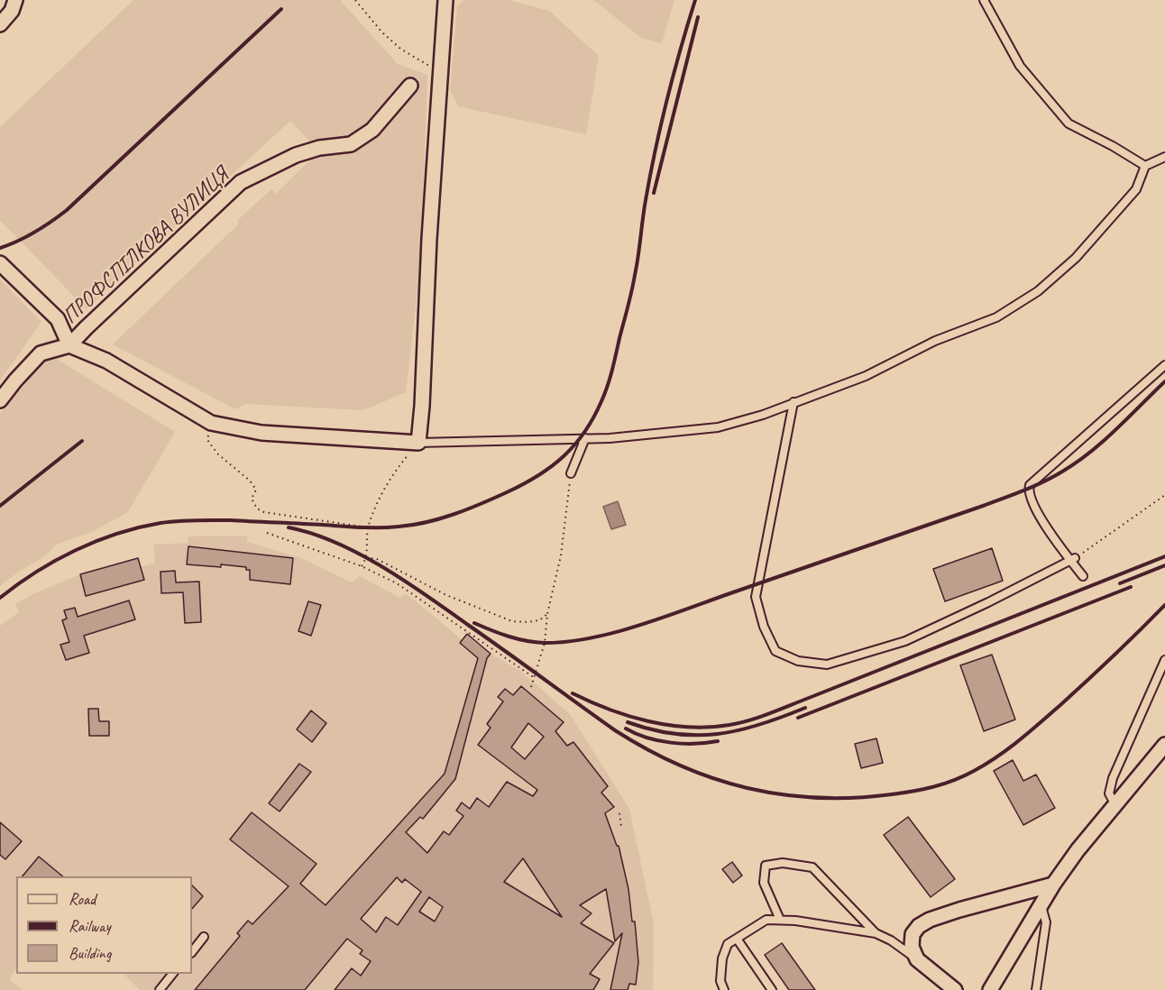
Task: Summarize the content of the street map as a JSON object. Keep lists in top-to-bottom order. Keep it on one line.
{"streets":{"street":["ПРОФСПІЛКОВА ВУЛИЦЯ"]},"legend":["Road","Railway","Building"]}
